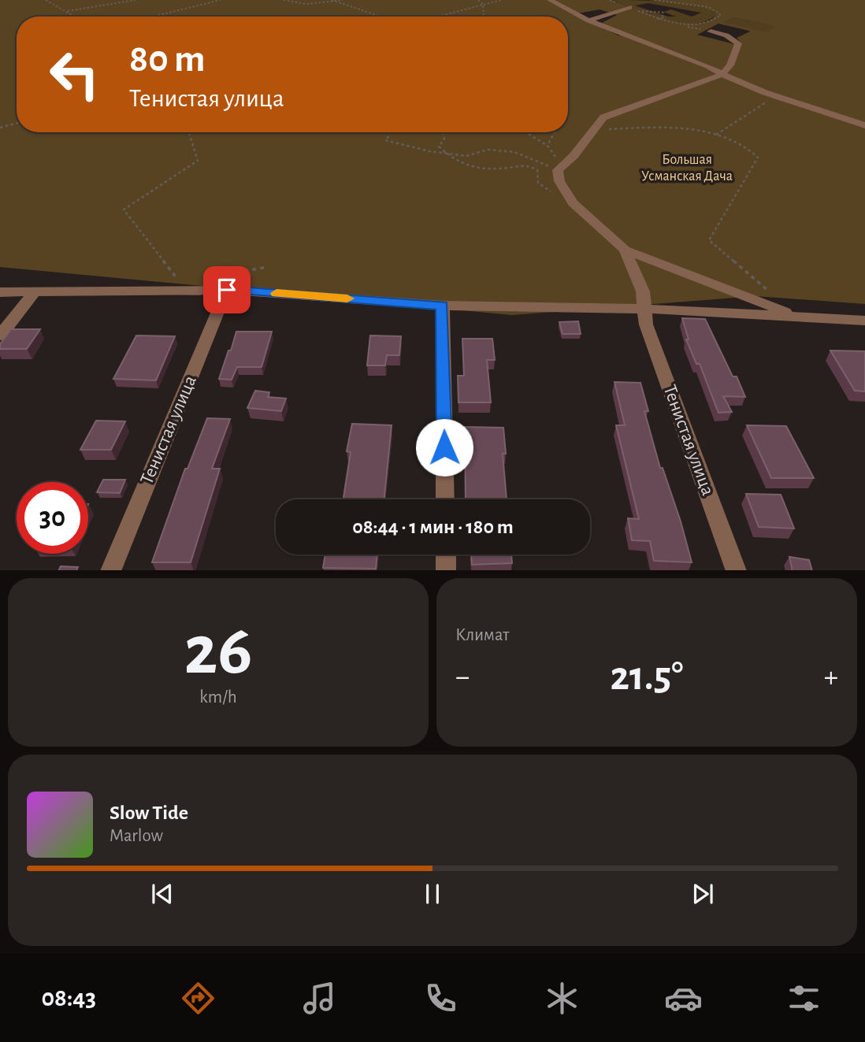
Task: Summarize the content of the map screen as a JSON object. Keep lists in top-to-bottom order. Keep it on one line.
{"streets":{"street":["Тенистая улица"]},"parks":["Большая Усманская Дача"],"page":{"turn":["80 m","Тенистая улица"],"limit":"30","trip":"08:44 · 1 мин · 180 m","tile":[["26","km/h"],"Климат"],"heat":["−","21.5°","+"],"song":["Slow Tide","Marlow"],"tabs":"08:43"}}
